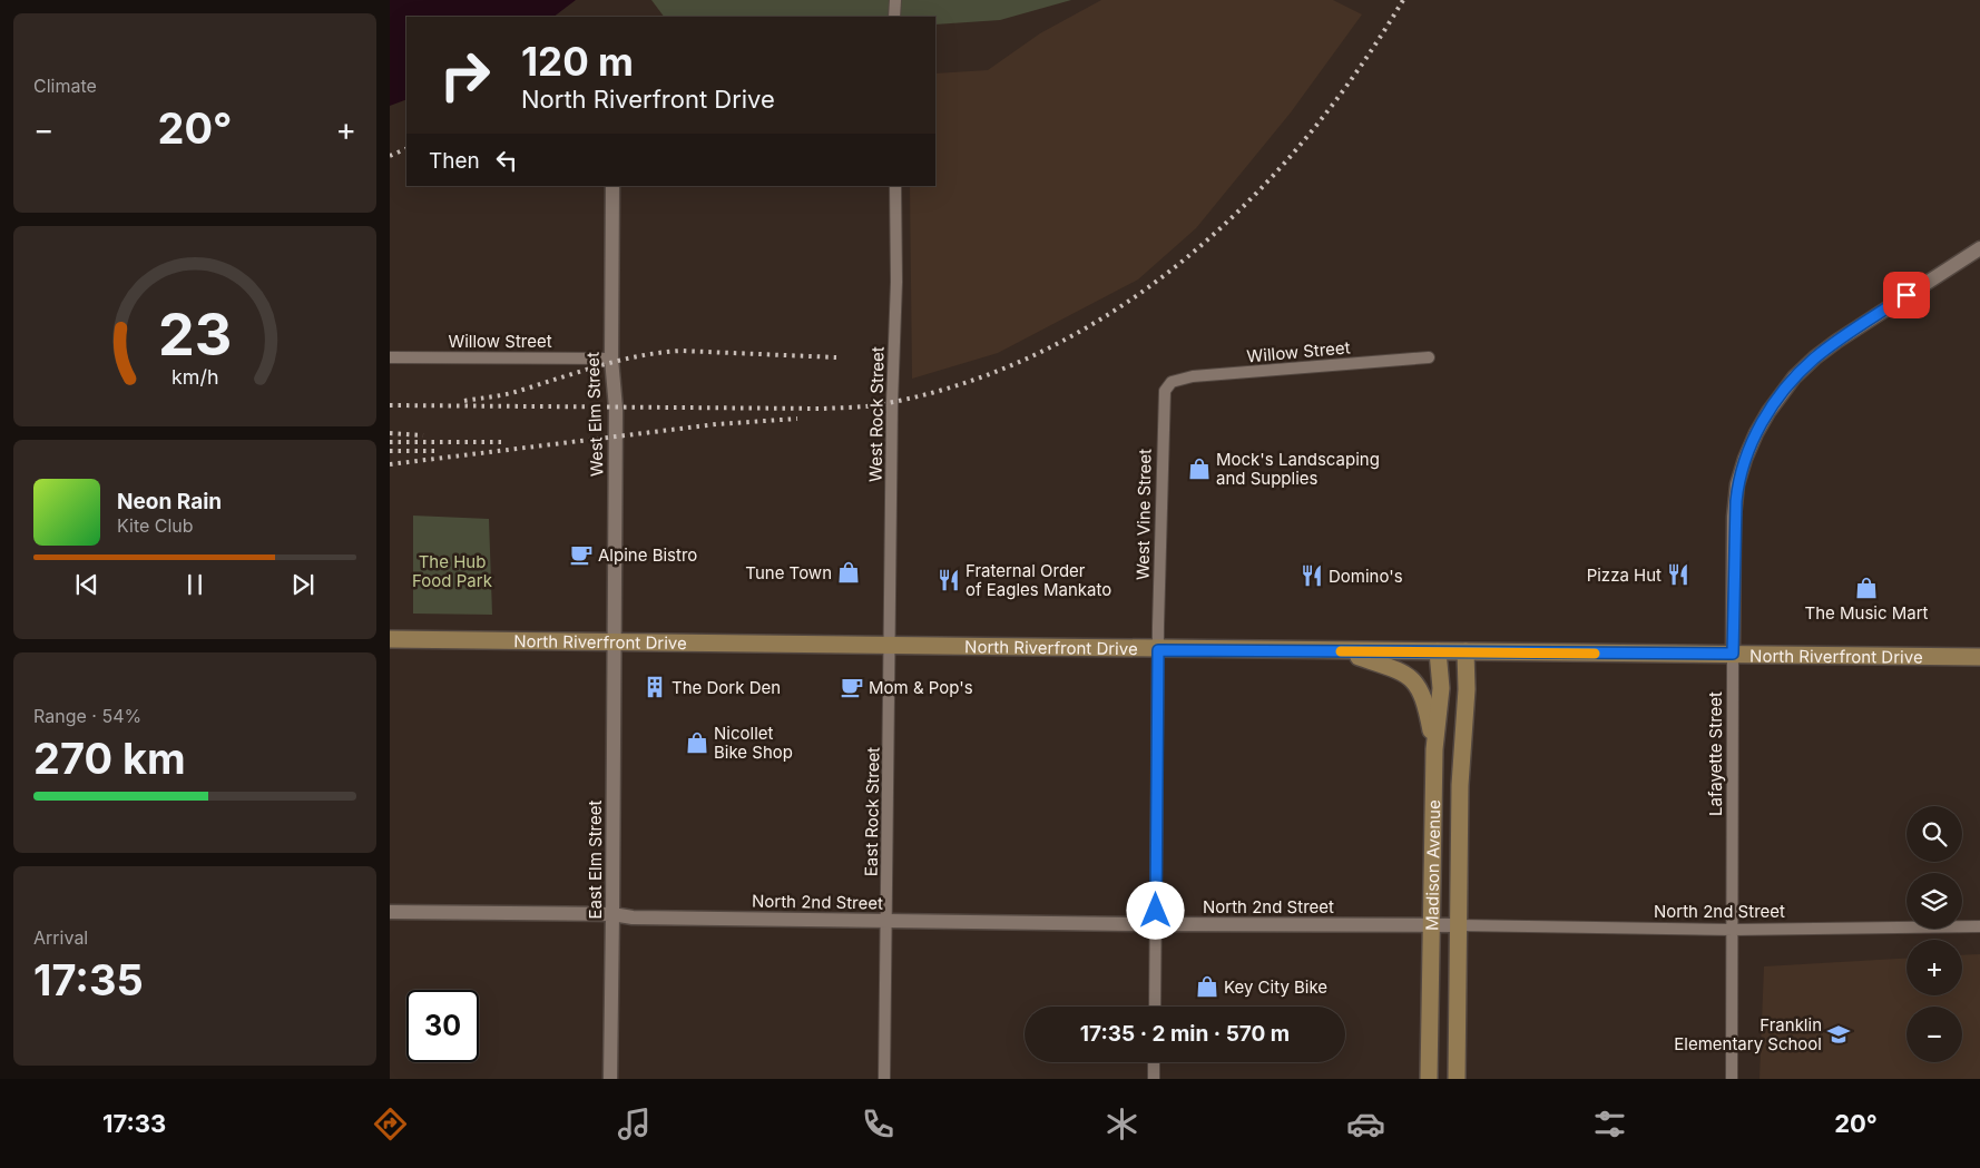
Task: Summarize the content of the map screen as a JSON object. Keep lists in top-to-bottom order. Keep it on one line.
{"streets":{"main road":["North Riverfront Drive","Madison Avenue"],"street":["Willow Street","West Elm Street","West Rock Street","West Vine Street","Lafayette Street","East Rock Street","East Elm Street","North 2nd Street"]},"crossings":[["Willow Street","West Elm Street"],["Willow Street","West Vine Street"],["West Elm Street","North Riverfront Drive"],["West Elm Street","East Elm Street"],["West Rock Street","North Riverfront Drive"],["West Rock Street","East Rock Street"],["West Vine Street","North Riverfront Drive"],["West Vine Street","North 2nd Street"],["North Riverfront Drive","Lafayette Street"],["North Riverfront Drive","East Rock Street"],["North Riverfront Drive","East Elm Street"],["North Riverfront Drive","Madison Avenue"],["Lafayette Street","North 2nd Street"],["East Rock Street","North 2nd Street"],["East Elm Street","North 2nd Street"],["Madison Avenue","North 2nd Street"]],"parks":["The Hub Food Park"],"places":{"shop":["Mock's Landscaping and Supplies","Tune Town","The Music Mart","Nicollet Bike Shop","Key City Bike"],"cafe":["Alpine Bistro","Mom & Pop's"],"restaurant":["Pizza Hut","Domino's","Fraternal Order of Eagles Mankato"],"building":["The Dork Den"],"school or university":["Franklin Elementary School"]},"page":{"tile":["Climate",["Range · 54%","270 km"],["Arrival","17:35"]],"turn":["120 m","North Riverfront Drive"],"heat":["−","20°","+"],"then":"Then","song":["Neon Rain","Kite Club"],"map_buttons":["+","−"],"limit":"30","trip":"17:35 · 2 min · 570 m","tabs":["17:33","20°"],"gauge":["23","km/h"]}}
